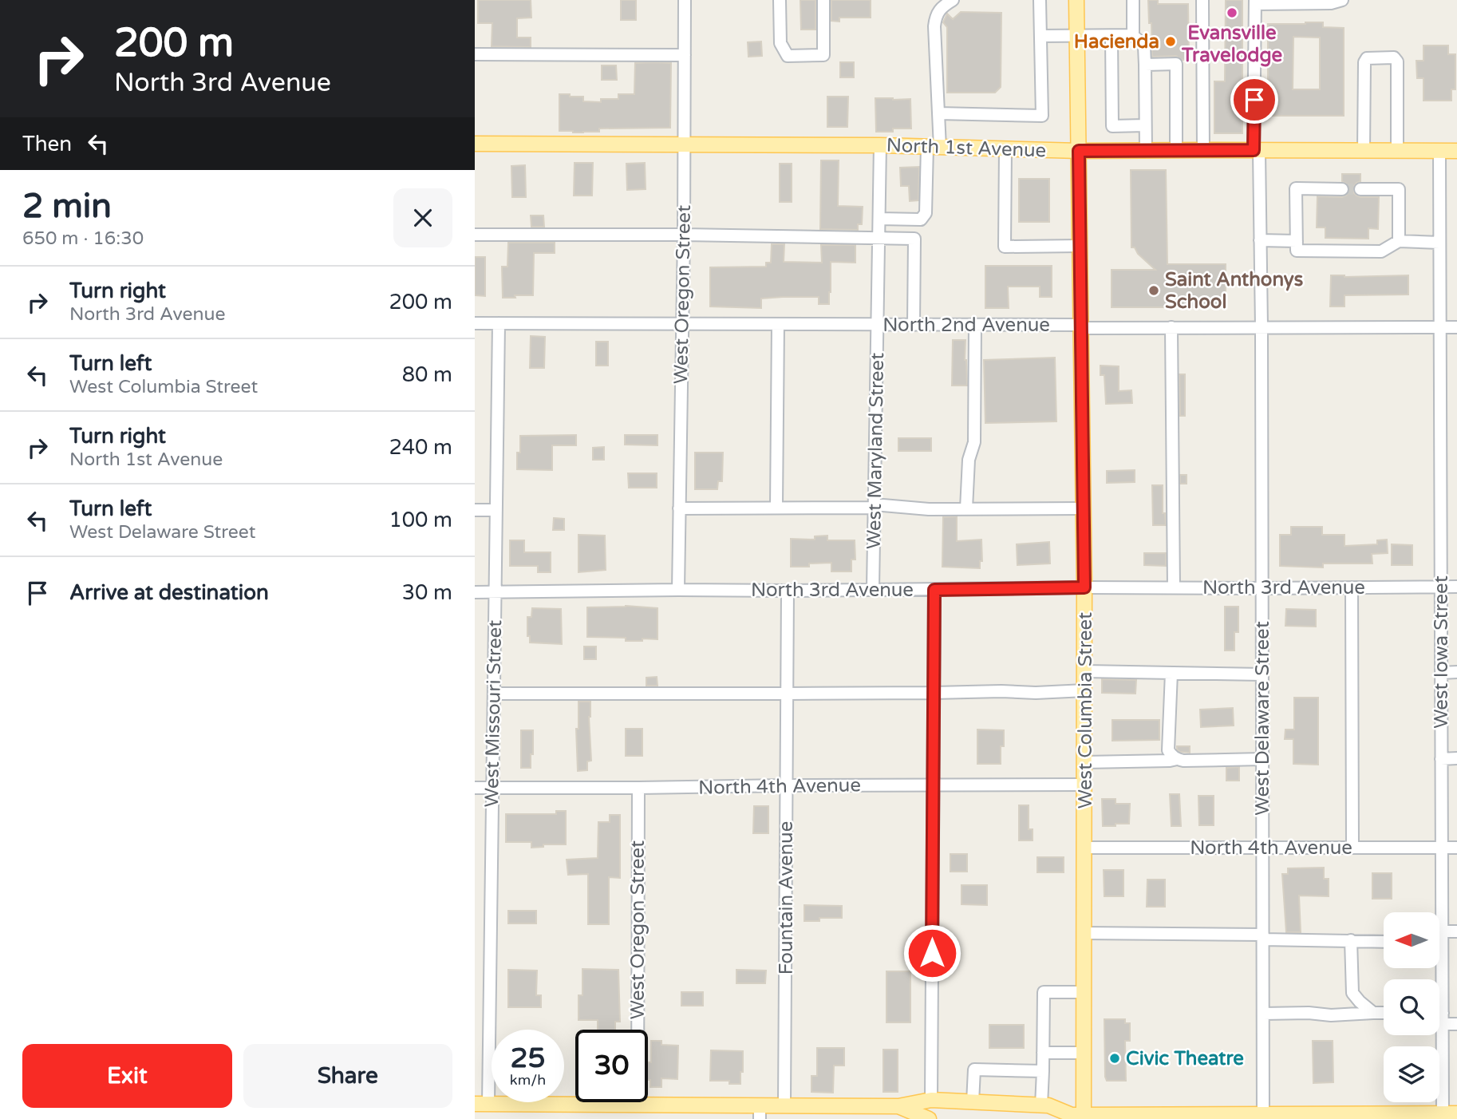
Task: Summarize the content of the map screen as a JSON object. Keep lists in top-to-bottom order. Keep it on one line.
{"streets":{"main road":["North 1st Avenue","West Columbia Street"],"street":["West Oregon Street","North 2nd Avenue","West Maryland Street","North 3rd Avenue","West Iowa Street","West Missouri Street","West Delaware Street","North 4th Avenue","Fountain Avenue"]},"crossings":[["North 1st Avenue","West Oregon Street"],["North 1st Avenue","West Maryland Street"],["North 1st Avenue","West Iowa Street"],["North 1st Avenue","West Columbia Street"],["North 1st Avenue","West Delaware Street"],["West Oregon Street","North 2nd Avenue"],["West Oregon Street","North 3rd Avenue"],["West Oregon Street","North 4th Avenue"],["North 2nd Avenue","West Maryland Street"],["North 2nd Avenue","West Iowa Street"],["North 2nd Avenue","West Columbia Street"],["North 2nd Avenue","West Missouri Street"],["North 2nd Avenue","West Delaware Street"],["West Maryland Street","North 3rd Avenue"],["North 3rd Avenue","West Iowa Street"],["North 3rd Avenue","West Columbia Street"],["North 3rd Avenue","West Missouri Street"],["North 3rd Avenue","West Delaware Street"],["North 3rd Avenue","Fountain Avenue"],["West Iowa Street","North 4th Avenue"],["West Columbia Street","North 4th Avenue"],["West Missouri Street","North 4th Avenue"],["West Delaware Street","North 4th Avenue"],["North 4th Avenue","Fountain Avenue"]],"places":["Evansville Travelodge","Hacienda","Saint Anthonys School","Civic Theatre"],"north":"left","page":{"turn":["200 m","North 3rd Avenue"],"then":"Then","heading":["2 min","650 m · 16:30"],"list":[{"name":"Turn right","note":"North 3rd Avenue","value":"200 m"},{"name":"Turn left","note":"West Columbia Street","value":"80 m"},{"name":"Turn right","note":"North 1st Avenue","value":"240 m"},{"name":"Turn left","note":"West Delaware Street","value":"100 m"},{"name":"Arrive at destination","value":"30 m"}],"speed":"25 km/h","limit":"30","buttons":["Exit","Share"]}}
